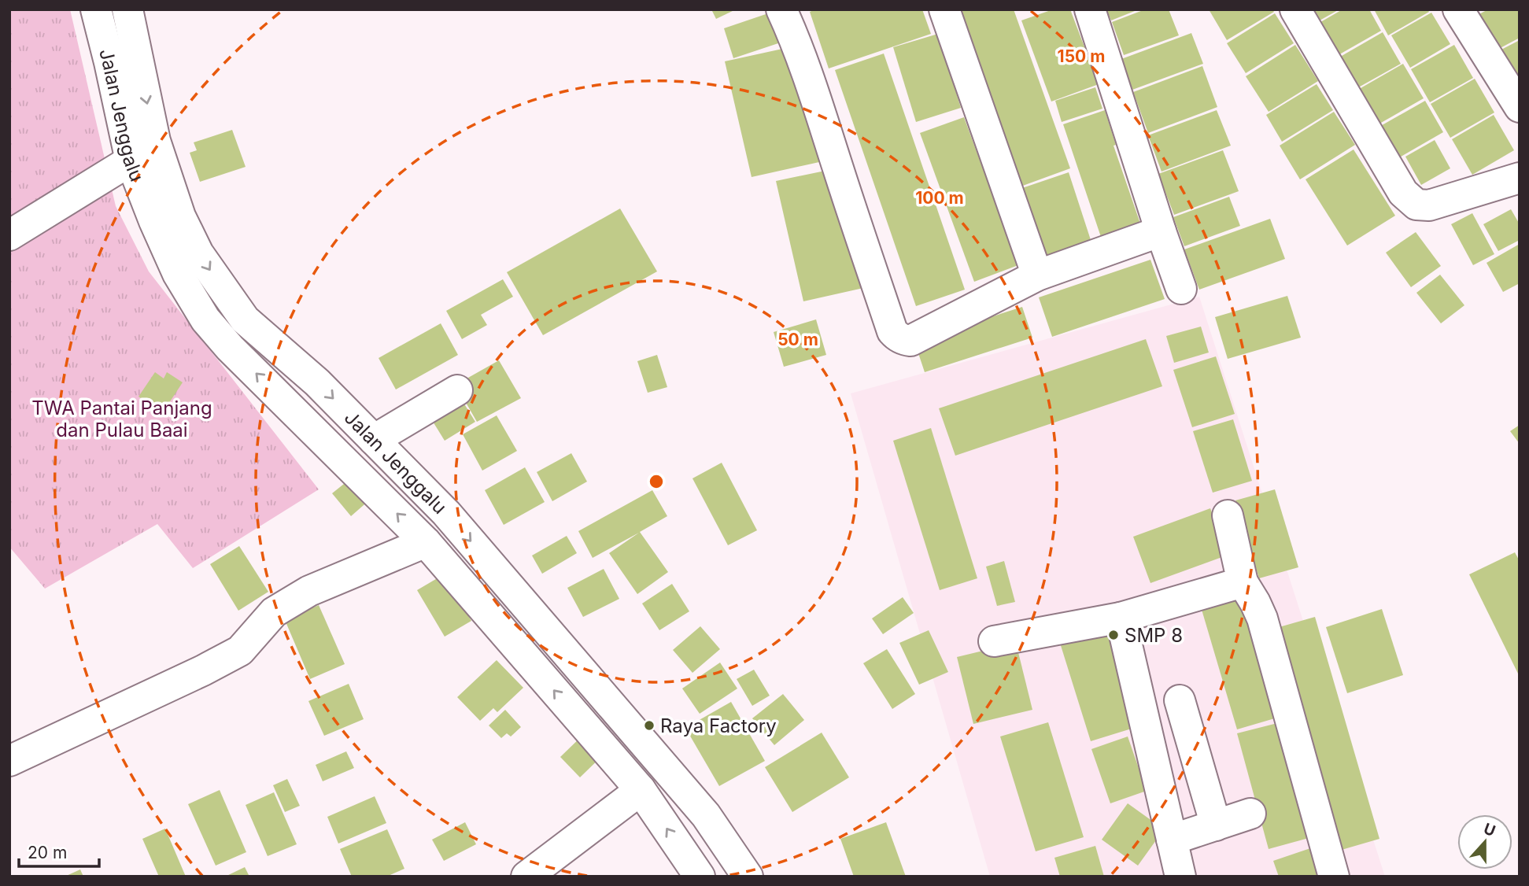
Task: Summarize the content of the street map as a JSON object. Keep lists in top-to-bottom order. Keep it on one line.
{"streets":{"street":["Jalan Jenggalu"]},"parks":["TWA Pantai Panjang dan Pulau Baai"],"places":["SMP 8","Raya Factory"],"scale_bar":"20 m","north":"top","rings":["150 m","100 m","50 m"]}
